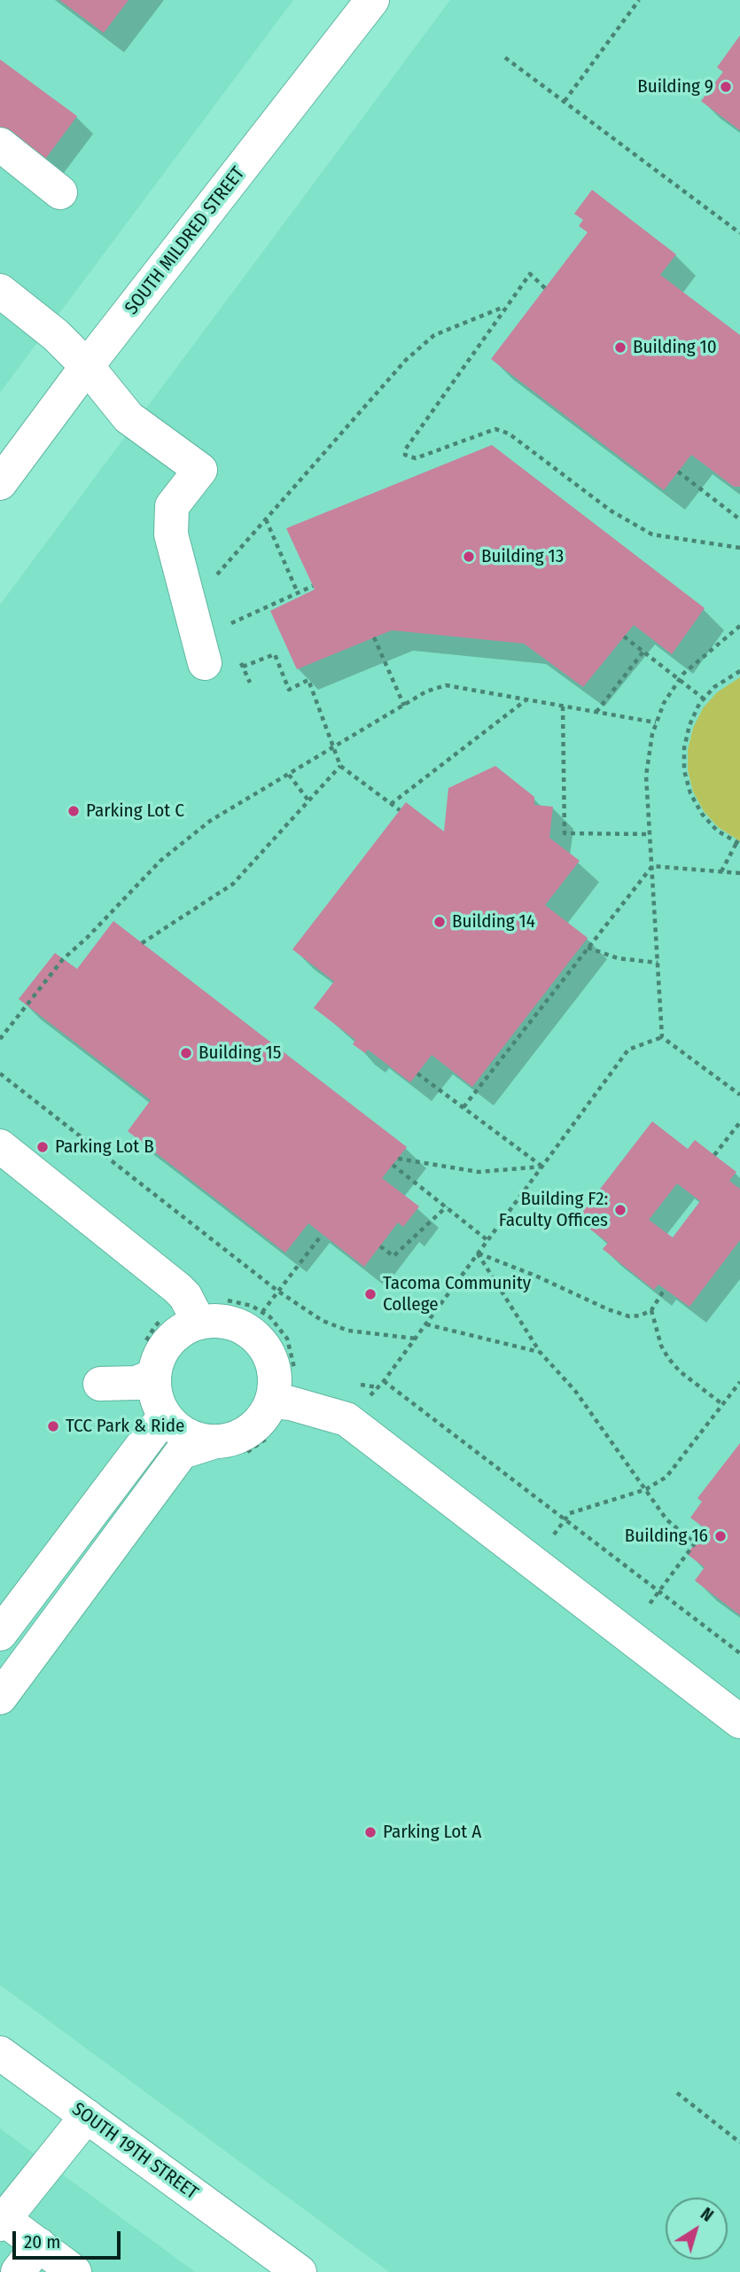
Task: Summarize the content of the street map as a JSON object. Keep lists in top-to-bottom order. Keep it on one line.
{"streets":{"main road":["SOUTH MILDRED STREET","SOUTH 19TH STREET"]},"places":["Building 9","Building 10","Building 13","Parking Lot C","Building 14","Building 15","Parking Lot B","Building F2: Faculty Offices","Tacoma Community College","TCC Park & Ride","Building 16","Parking Lot A"],"scale_bar":"20 m","north":"top right"}
